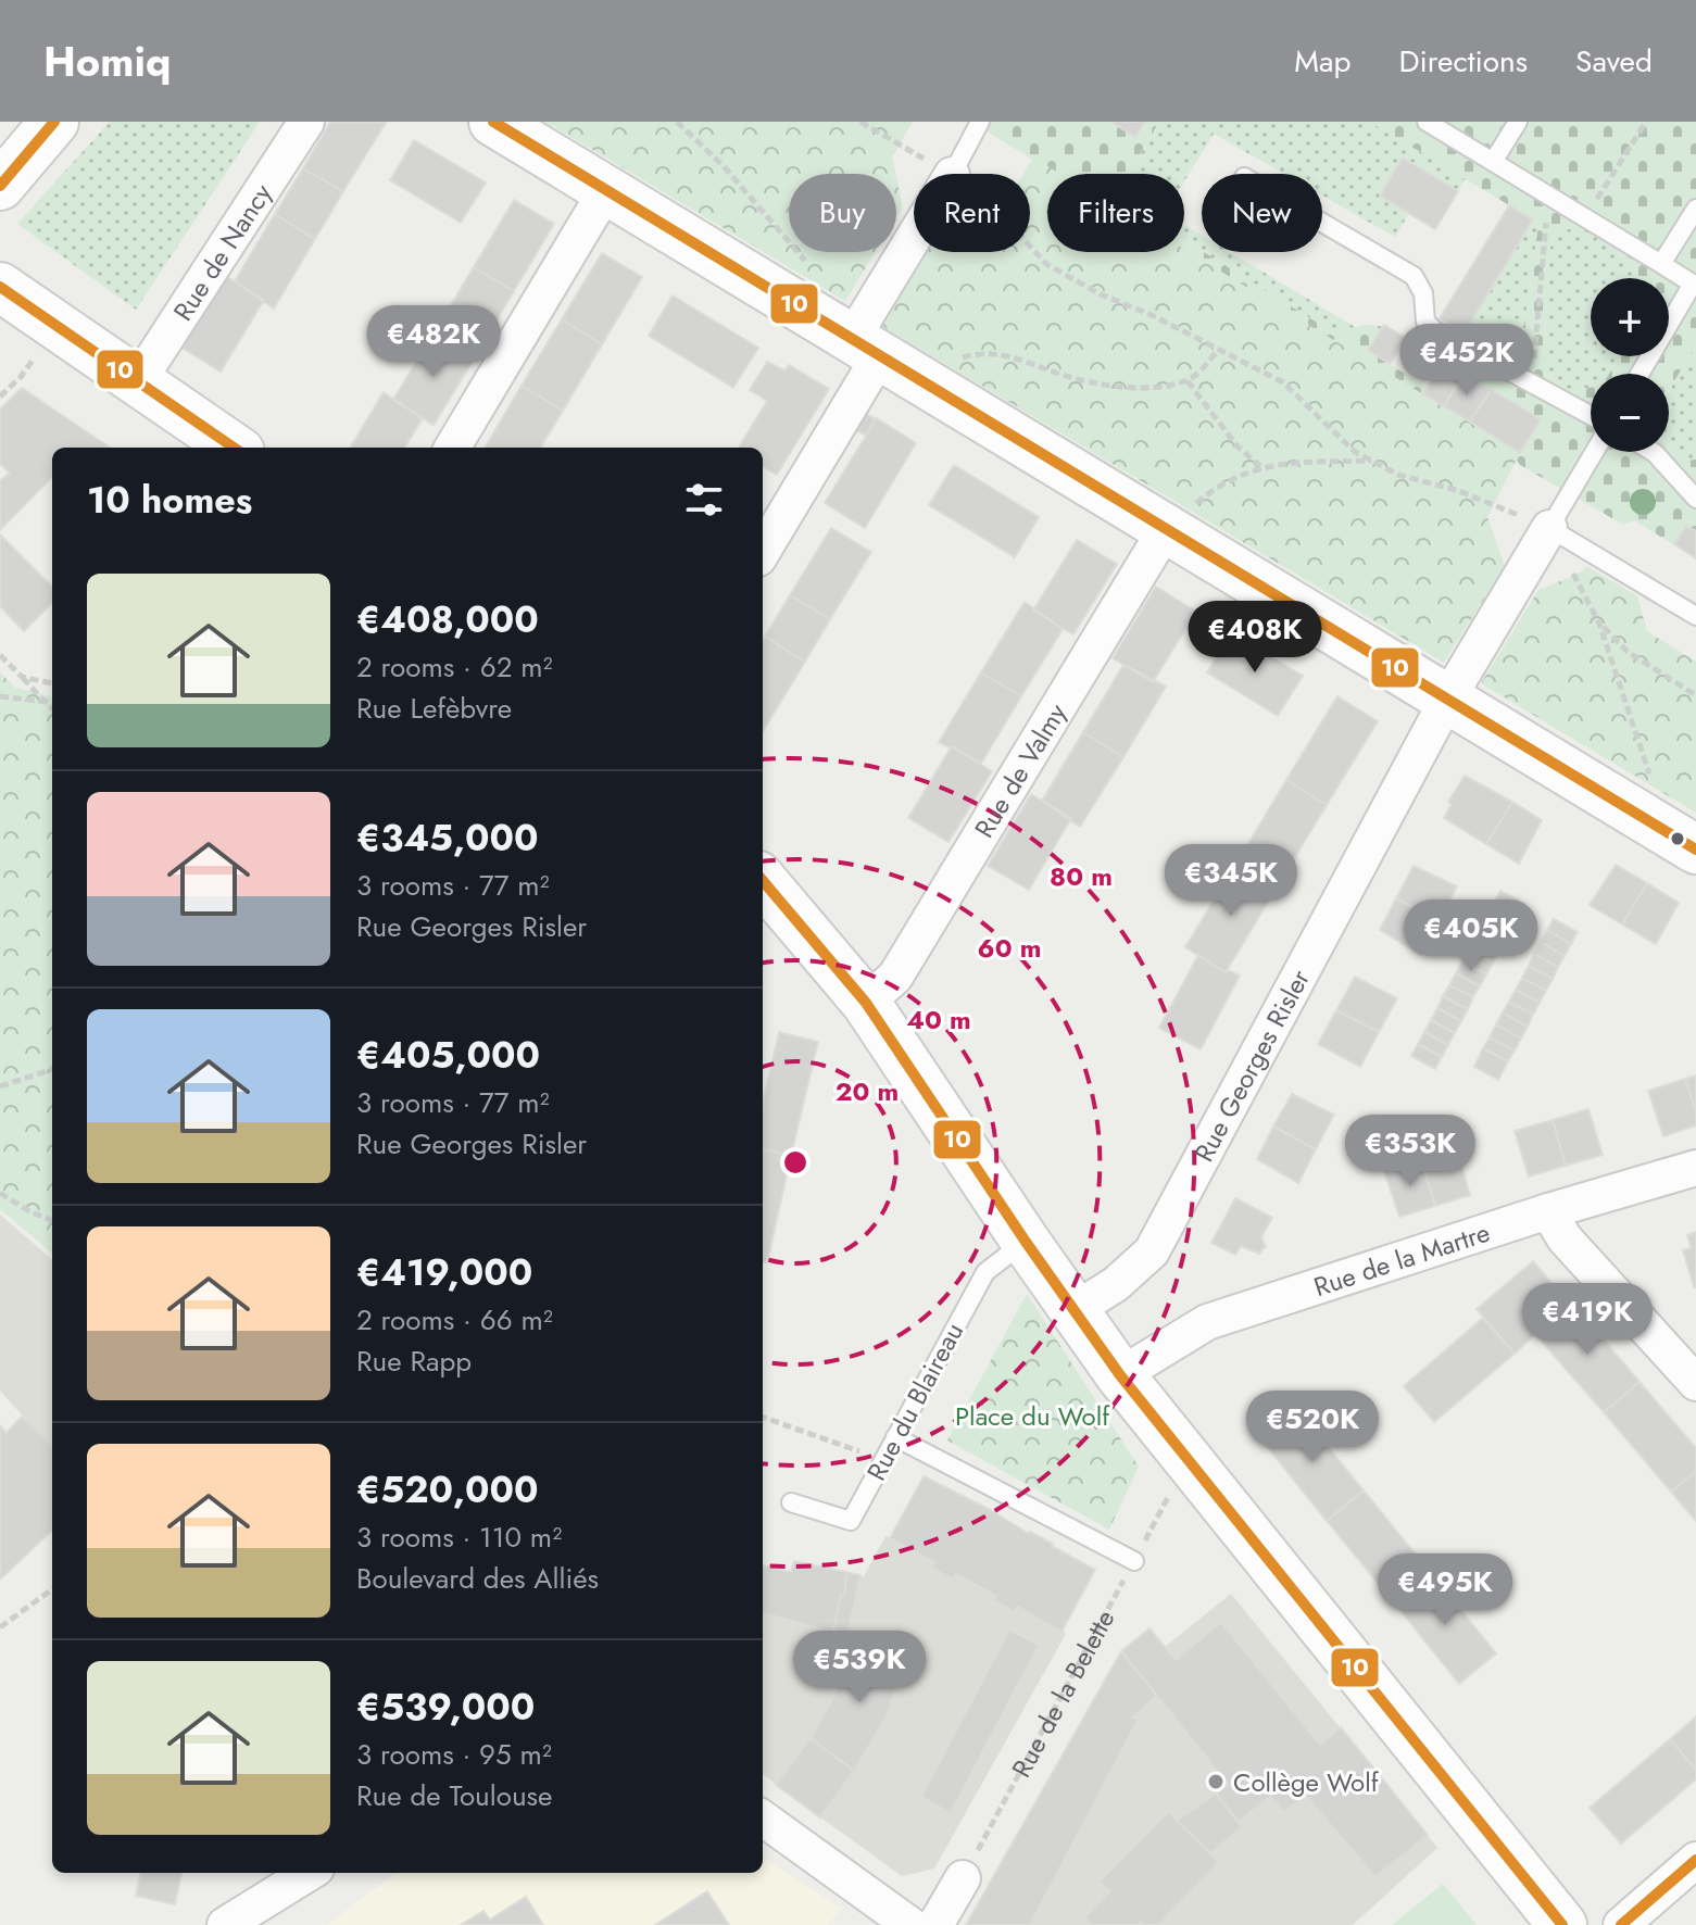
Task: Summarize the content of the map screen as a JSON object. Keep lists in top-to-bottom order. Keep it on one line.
{"streets":{"street":["Rue de Nancy","Rue de Valmy","Rue Georges Risler","Rue de la Martre"],"lane":["Rue du Blaireau"],"path":["Rue de la Belette"]},"parks":["Place du Wolf"],"places":["Collège Wolf"],"lines":["transit line 10"],"page":{"header":"Homiq","nav":["Map","Directions","Saved"],"chip":["Buy","Rent","Filters","New"],"map_buttons":["+","−"],"price":["€482K","€452K","€408K","€345K","€405K","€353K","€419K","€520K","€495K","€539K"],"heading":"10 homes","list":[{"name":"€408,000","note":"2 rooms · 62 m² · Rue Lefèbvre"},{"name":"€345,000","note":"3 rooms · 77 m² · Rue Georges Risler"},{"name":"€405,000","note":"3 rooms · 77 m² · Rue Georges Risler"},{"name":"€419,000","note":"2 rooms · 66 m² · Rue Rapp"},{"name":"€520,000","note":"3 rooms · 110 m² · Boulevard des Alliés"},{"name":"€539,000","note":"3 rooms · 95 m² · Rue de Toulouse"}]},"rings":["80 m","60 m","40 m","20 m"]}
